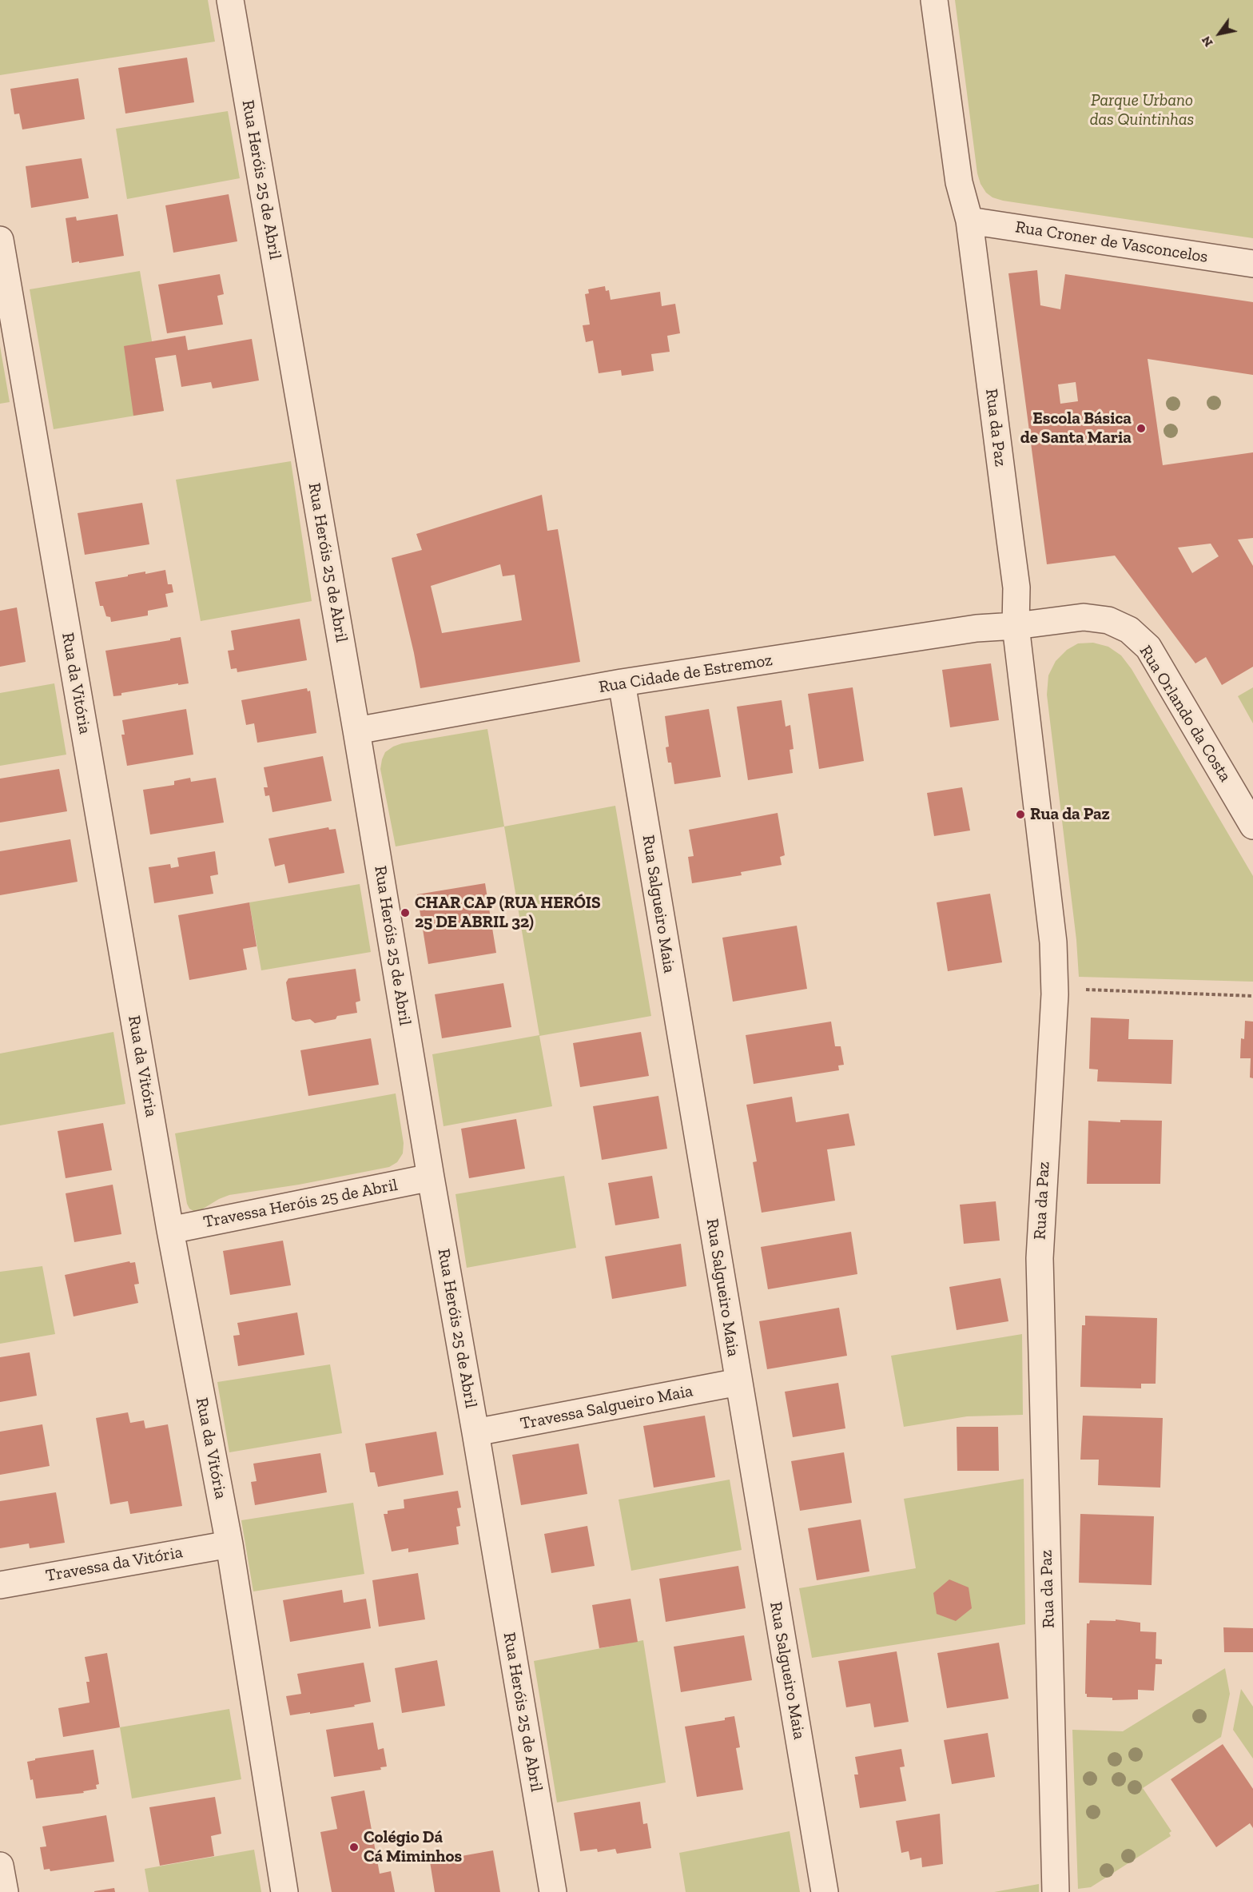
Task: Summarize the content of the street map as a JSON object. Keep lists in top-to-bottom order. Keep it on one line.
{"streets":{"street":["Rua Heróis 25 de Abril","Rua Croner de Vasconcelos","Rua da Paz","Rua Cidade de Estremoz","Rua da Vitória","Rua Orlando da Costa","Rua Salgueiro Maia","Travessa Heróis 25 de Abril","Travessa Salgueiro Maia","Travessa da Vitória"]},"crossings":[["Rua Heróis 25 de Abril","Rua Cidade de Estremoz"],["Rua Heróis 25 de Abril","Travessa Heróis 25 de Abril"],["Rua Heróis 25 de Abril","Travessa Salgueiro Maia"],["Rua Croner de Vasconcelos","Rua da Paz"],["Rua da Paz","Rua Cidade de Estremoz"],["Rua da Paz","Rua Orlando da Costa"],["Rua Cidade de Estremoz","Rua Orlando da Costa"],["Rua Cidade de Estremoz","Rua Salgueiro Maia"],["Rua da Vitória","Travessa Heróis 25 de Abril"],["Rua da Vitória","Travessa da Vitória"],["Rua Salgueiro Maia","Travessa Salgueiro Maia"]],"parks":["Parque Urbano das Quintinhas"],"places":["Escola Básica de Santa Maria","Rua da Paz","CHAR CAP (RUA HERÓIS 25 DE ABRIL 32)","Colégio Dá Cá Miminhos"],"north":"bottom left"}
